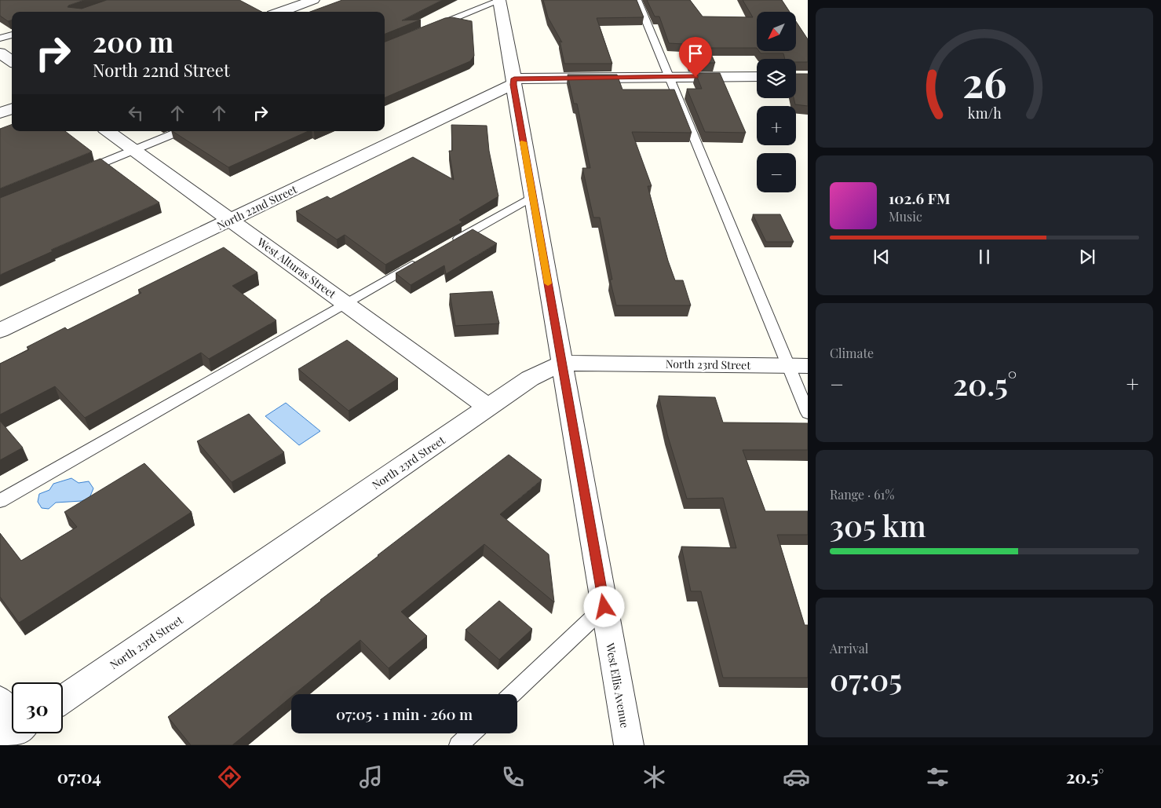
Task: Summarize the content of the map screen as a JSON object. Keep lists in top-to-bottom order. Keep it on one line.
{"streets":{"street":["North 22nd Street","West Alturas Street","North 23rd Street","West Ellis Avenue"]},"crossings":[["North 22nd Street","West Alturas Street"],["North 22nd Street","West Ellis Avenue"],["West Alturas Street","North 23rd Street"],["North 23rd Street","West Ellis Avenue"]],"north":"bottom left","page":{"map_buttons":["+","−"],"turn":["200 m","North 22nd Street"],"song":["102.6 FM","Music"],"tile":["Climate",["Range · 61%","305 km"],["Arrival","07:05"]],"heat":["−","20.5°","+"],"limit":"30","trip":"07:05 · 1 min · 260 m","tabs":["07:04","20.5°"],"gauge":["26","km/h"]}}
